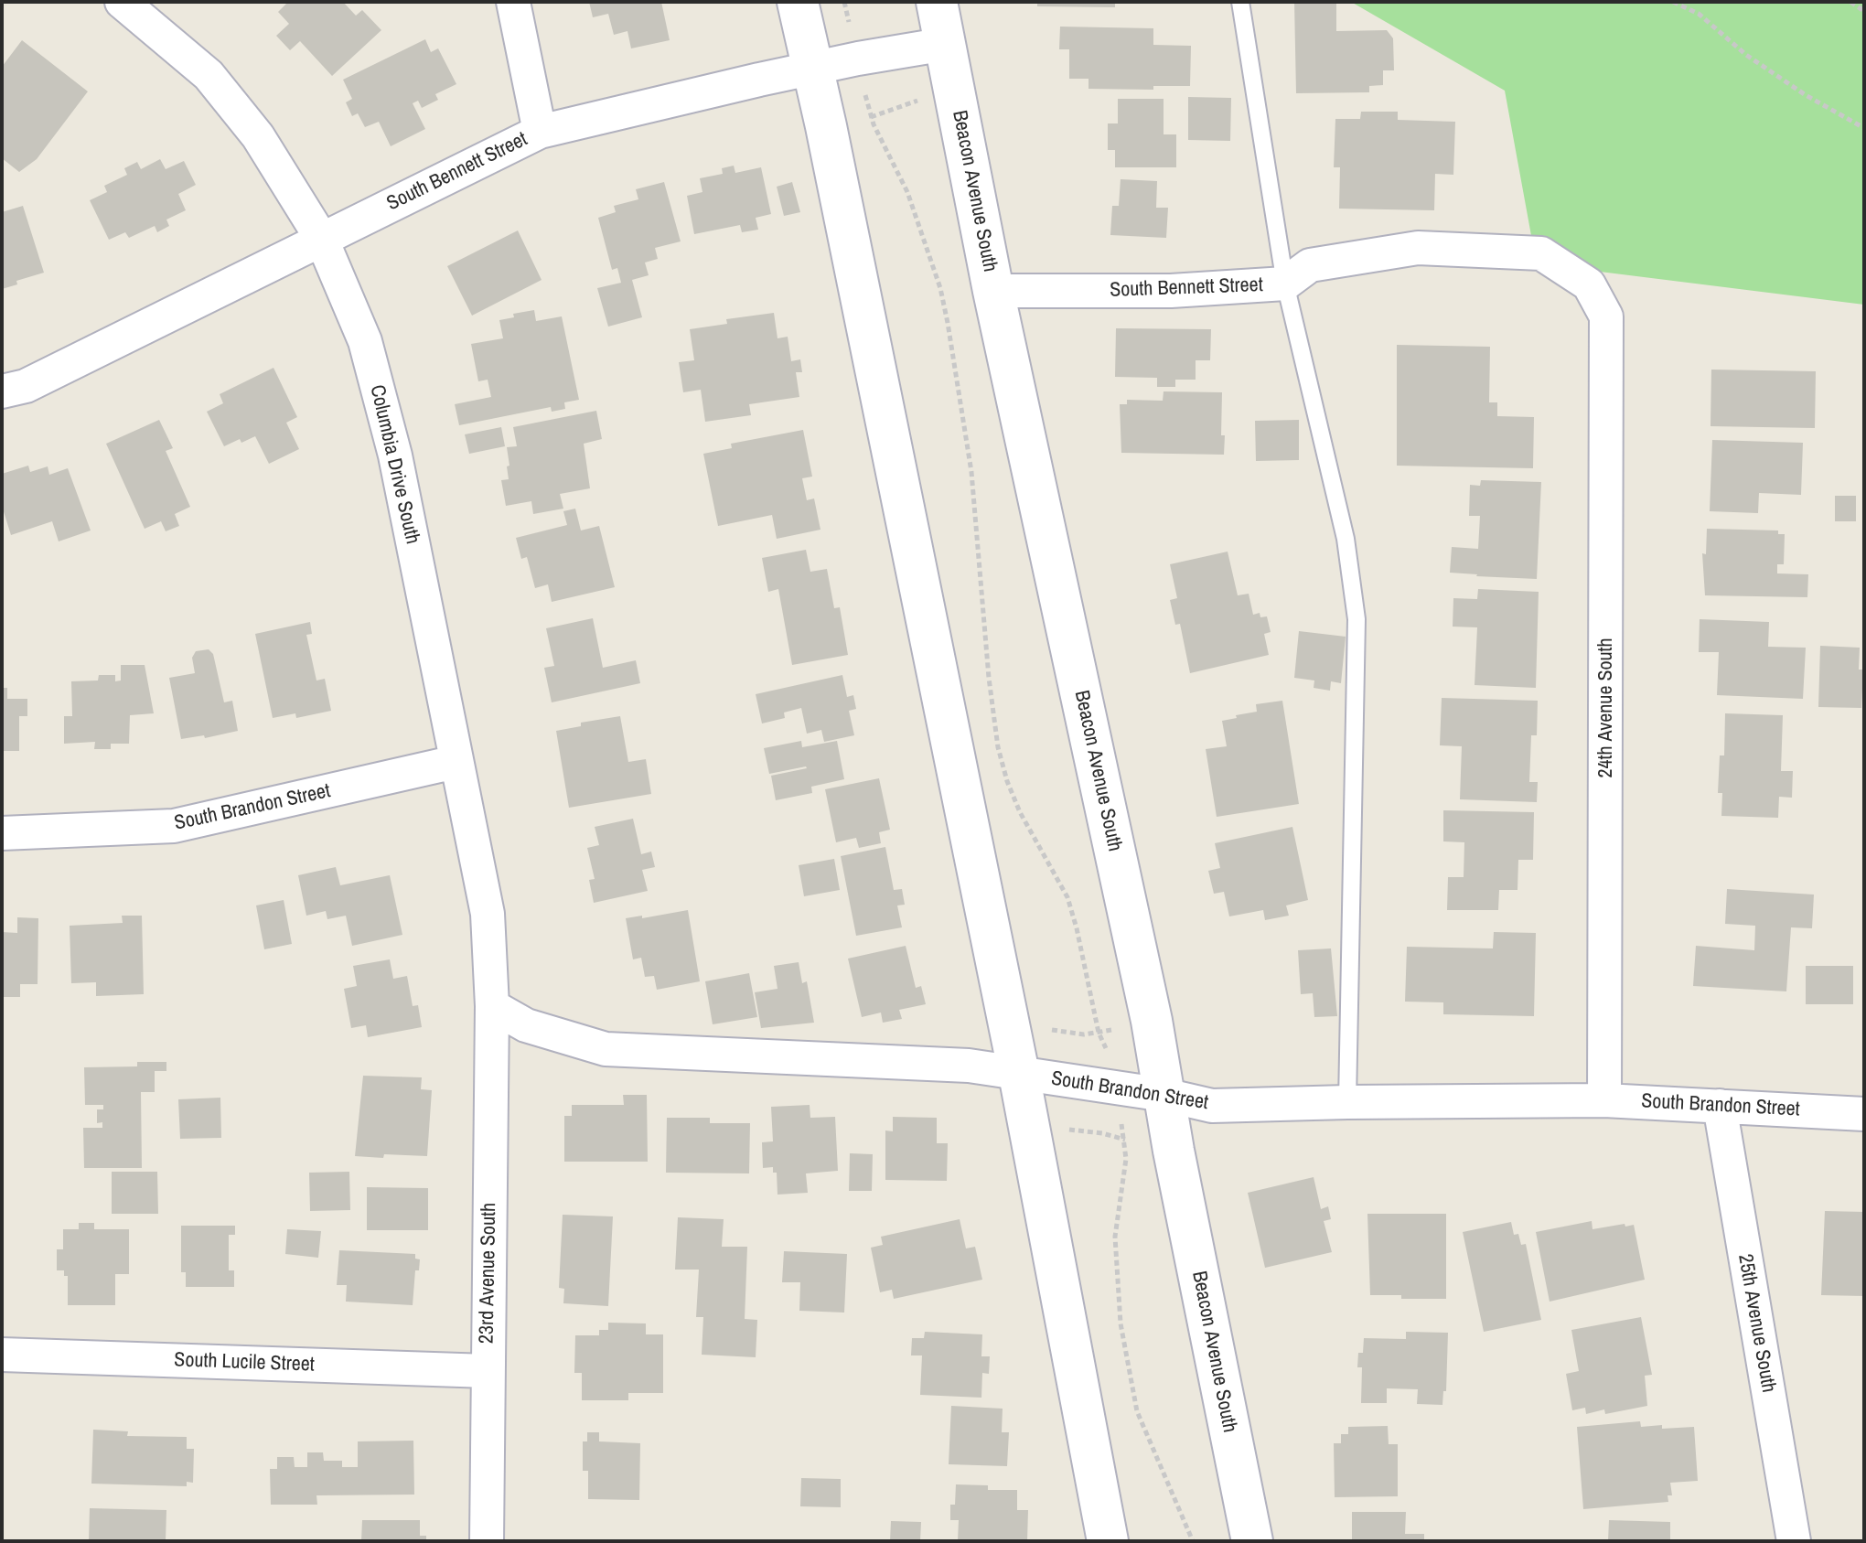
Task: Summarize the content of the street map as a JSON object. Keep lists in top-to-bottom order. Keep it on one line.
{"streets":{"main road":["Beacon Avenue South"],"street":["South Bennett Street","Columbia Drive South","24th Avenue South","South Brandon Street","23rd Avenue South","25th Avenue South","South Lucile Street"]},"crossings":[["South Bennett Street","Beacon Avenue South"],["South Bennett Street","Columbia Drive South"],["South Bennett Street","24th Avenue South"],["Beacon Avenue South","South Brandon Street"],["Columbia Drive South","South Brandon Street"],["Columbia Drive South","23rd Avenue South"],["24th Avenue South","South Brandon Street"],["South Brandon Street","23rd Avenue South"],["South Brandon Street","25th Avenue South"],["23rd Avenue South","South Lucile Street"]]}
